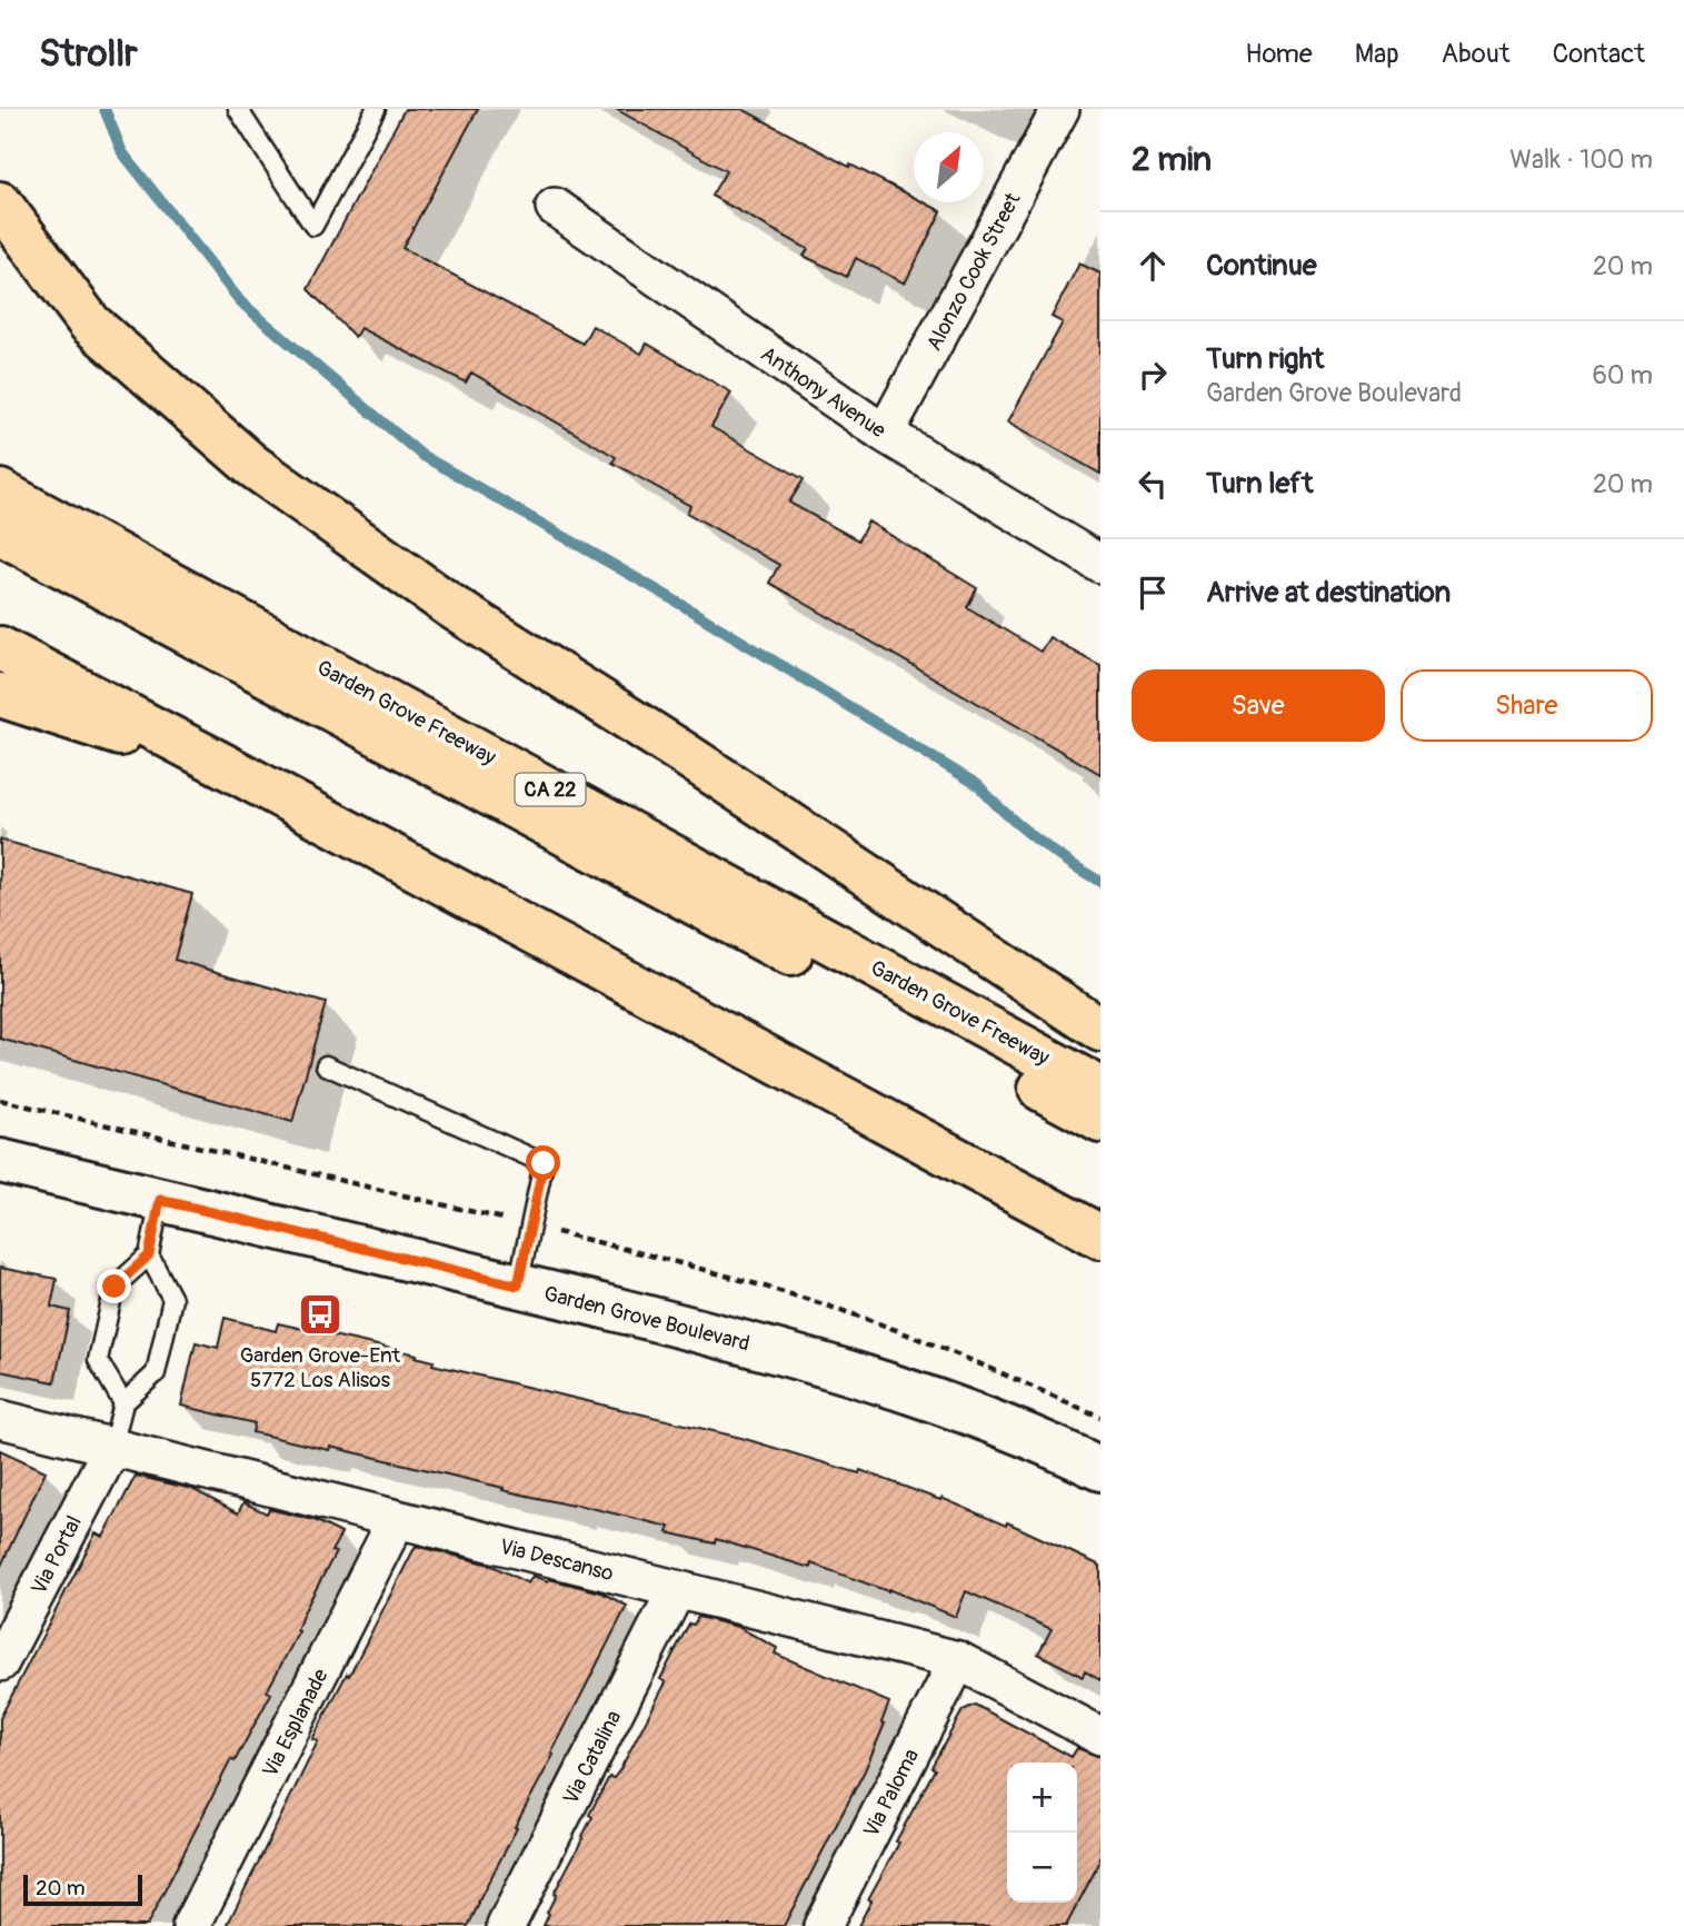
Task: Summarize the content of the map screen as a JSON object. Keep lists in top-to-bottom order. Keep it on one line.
{"streets":{"highway":["Garden Grove Freeway","CA 22"],"main road":["Garden Grove Boulevard"],"street":["Alonzo Cook Street","Anthony Avenue","Via Portal","Via Descanso","Via Esplanade","Via Catalina","Via Paloma"]},"crossings":[["Alonzo Cook Street","Anthony Avenue"],["Via Portal","Via Descanso"],["Via Descanso","Via Esplanade"],["Via Descanso","Via Catalina"],["Via Descanso","Via Paloma"]],"places":{"bus stop":["Garden Grove-Ent 5772 Los Alisos"]},"scale_bar":"20 m","north":"top right","page":{"header":"Strollr","nav":["Home","Map","About","Contact"],"heading":["2 min","Walk · 100 m"],"list":[["Continue","20 m"],["Turn right","Garden Grove Boulevard","60 m"],["Turn left","20 m"],"Arrive at destination"],"buttons":["Save","Share"],"map_buttons":["+","−"],"scale":"20 m"}}
